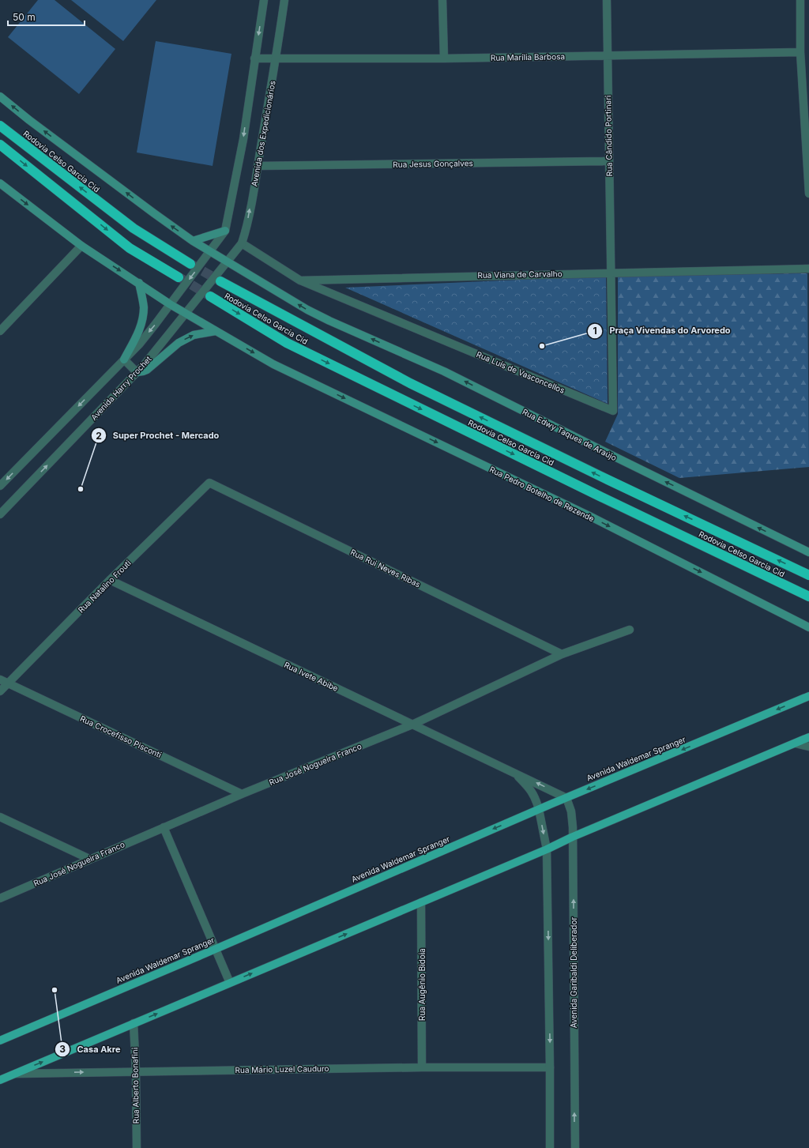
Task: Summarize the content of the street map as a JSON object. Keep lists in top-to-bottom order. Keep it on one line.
{"streets":{"highway":["Rodovia Celso Garcia Cid"],"main road":["Rua Edwy Taques de Araújo","Rua Pedro Botelho de Rezende","Avenida Waldemar Spranger"],"street":["Rua Marília Barbosa","Avenida dos Expedicionários","Rua Cândido Portinari","Rua Jesus Gonçalves","Rua Viana de Carvalho","Rua Luís de Vasconcellos","Avenida Harry Prochet","Rua Rui Neves Ribas","Rua Natalino Frouti","Rua Ivete Abibe","Rua Crocefisso Pisconti","Rua José Nogueira Franco","Avenida Garibaldi Deliberador","Rua Augênio Bidoia","Rua Mário Luzel Cauduro","Rua Alberto Bonafini"]},"crossings":[["Rua Marília Barbosa","Avenida dos Expedicionários"],["Rua Marília Barbosa","Rua Cândido Portinari"],["Avenida dos Expedicionários","Rua Jesus Gonçalves"],["Avenida dos Expedicionários","Avenida Harry Prochet"],["Avenida dos Expedicionários","Rua Edwy Taques de Araújo"],["Rua Cândido Portinari","Rua Jesus Gonçalves"],["Rua Cândido Portinari","Rua Viana de Carvalho"],["Rua Cândido Portinari","Rua Luís de Vasconcellos"],["Rua Viana de Carvalho","Rua Luís de Vasconcellos"],["Avenida Harry Prochet","Rua Edwy Taques de Araújo"],["Rua Rui Neves Ribas","Rua Natalino Frouti"],["Rua Rui Neves Ribas","Rua José Nogueira Franco"],["Rua Natalino Frouti","Rua Ivete Abibe"],["Rua Natalino Frouti","Rua Crocefisso Pisconti"],["Rua Ivete Abibe","Avenida Waldemar Spranger"],["Rua Ivete Abibe","Rua José Nogueira Franco"],["Rua Ivete Abibe","Avenida Garibaldi Deliberador"],["Rua Crocefisso Pisconti","Rua José Nogueira Franco"],["Avenida Waldemar Spranger","Avenida Garibaldi Deliberador"],["Rua Augênio Bidoia","Rua Mário Luzel Cauduro"],["Rua Mário Luzel Cauduro","Rua Alberto Bonafini"]],"one_way":["Rua Edwy Taques de Araújo","Rua Pedro Botelho de Rezende"],"places":["Praça Vivendas do Arvoredo","Super Prochet - Mercado","Casa Akre"],"scale_bar":"50 m"}
